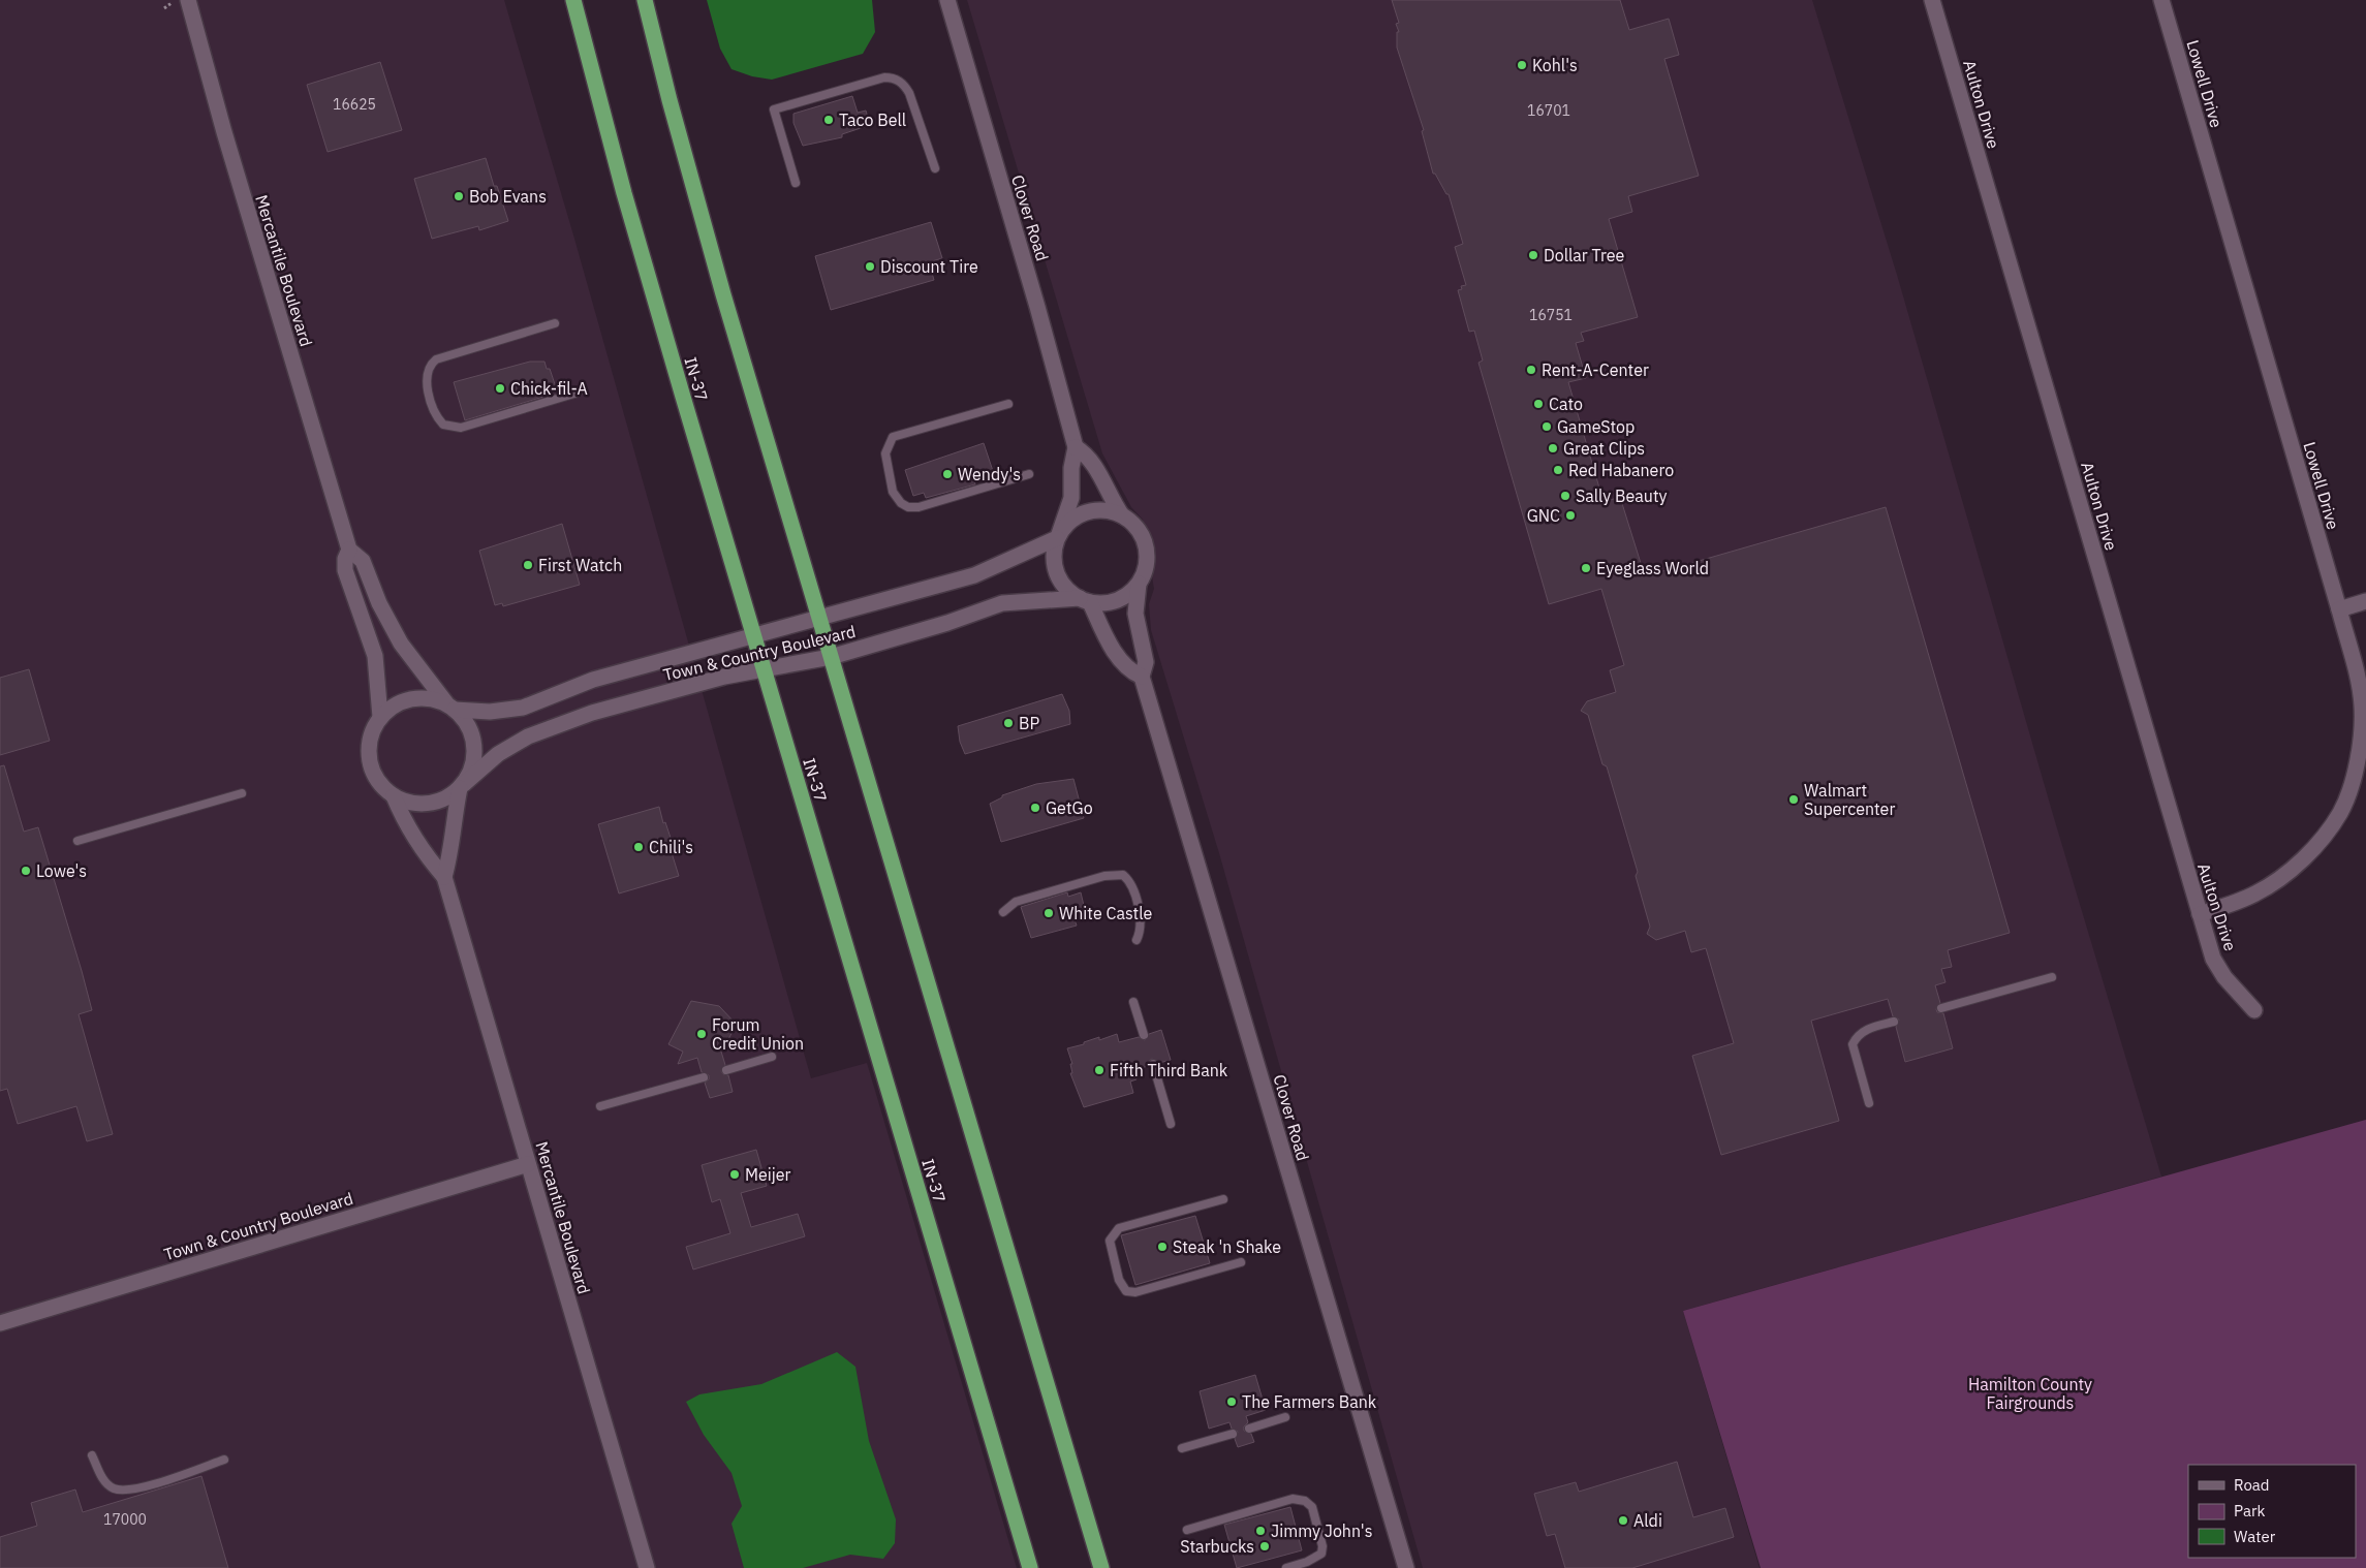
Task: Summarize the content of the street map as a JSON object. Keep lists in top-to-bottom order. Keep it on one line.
{"streets":{"highway":["IN-37"],"street":["Lowell Drive","Aulton Drive","Clover Road","Mercantile Boulevard","Town & Country Boulevard"]},"crossings":[["Lowell Drive","Aulton Drive"],["Clover Road","Town & Country Boulevard"],["Mercantile Boulevard","Town & Country Boulevard"],["IN-37","Town & Country Boulevard"]],"parks":["Hamilton County Fairgrounds"],"places":["Kohl's","Taco Bell","Bob Evans","Dollar Tree","Discount Tire","Rent-A-Center","Chick-fil-A","Cato","GameStop","Great Clips","Red Habanero","Wendy's","Sally Beauty","GNC","First Watch","Eyeglass World","BP","Walmart Supercenter","GetGo","Chili's","Lowe's","White Castle","Forum Credit Union","Fifth Third Bank","Meijer","Steak 'n Shake","The Farmers Bank","Aldi","Jimmy John's","Starbucks"],"house_numbers":["16625","16701","16751","17000"],"legend":["Road","Park","Water"]}
